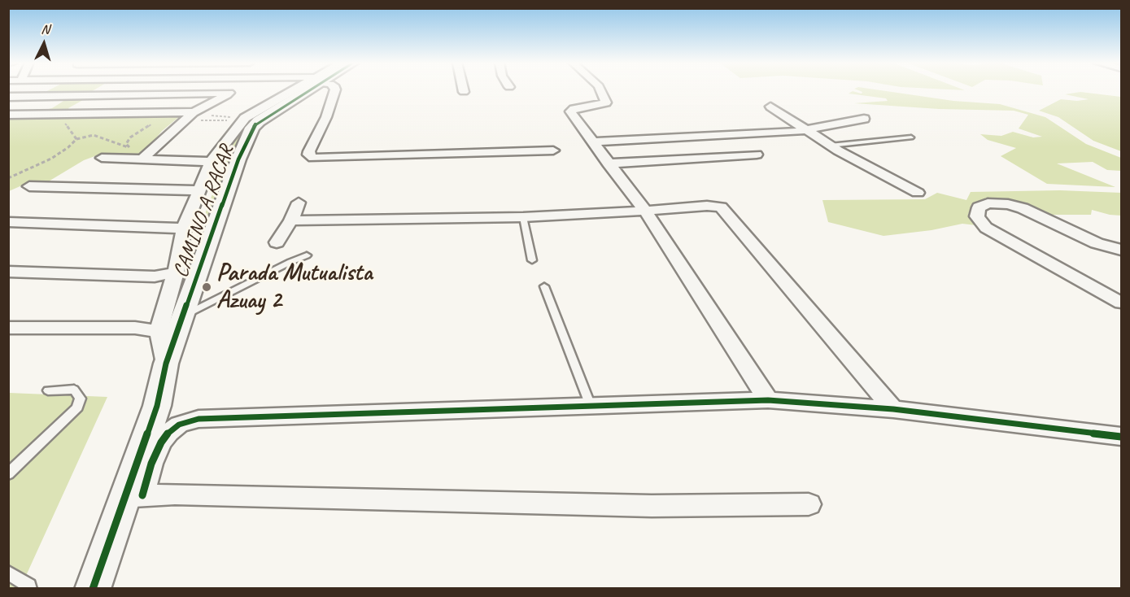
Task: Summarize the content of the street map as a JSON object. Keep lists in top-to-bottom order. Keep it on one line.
{"streets":{"street":["CAMINO A RACAR"]},"places":["Parada Mutualista Azuay 2"],"north":"top"}
